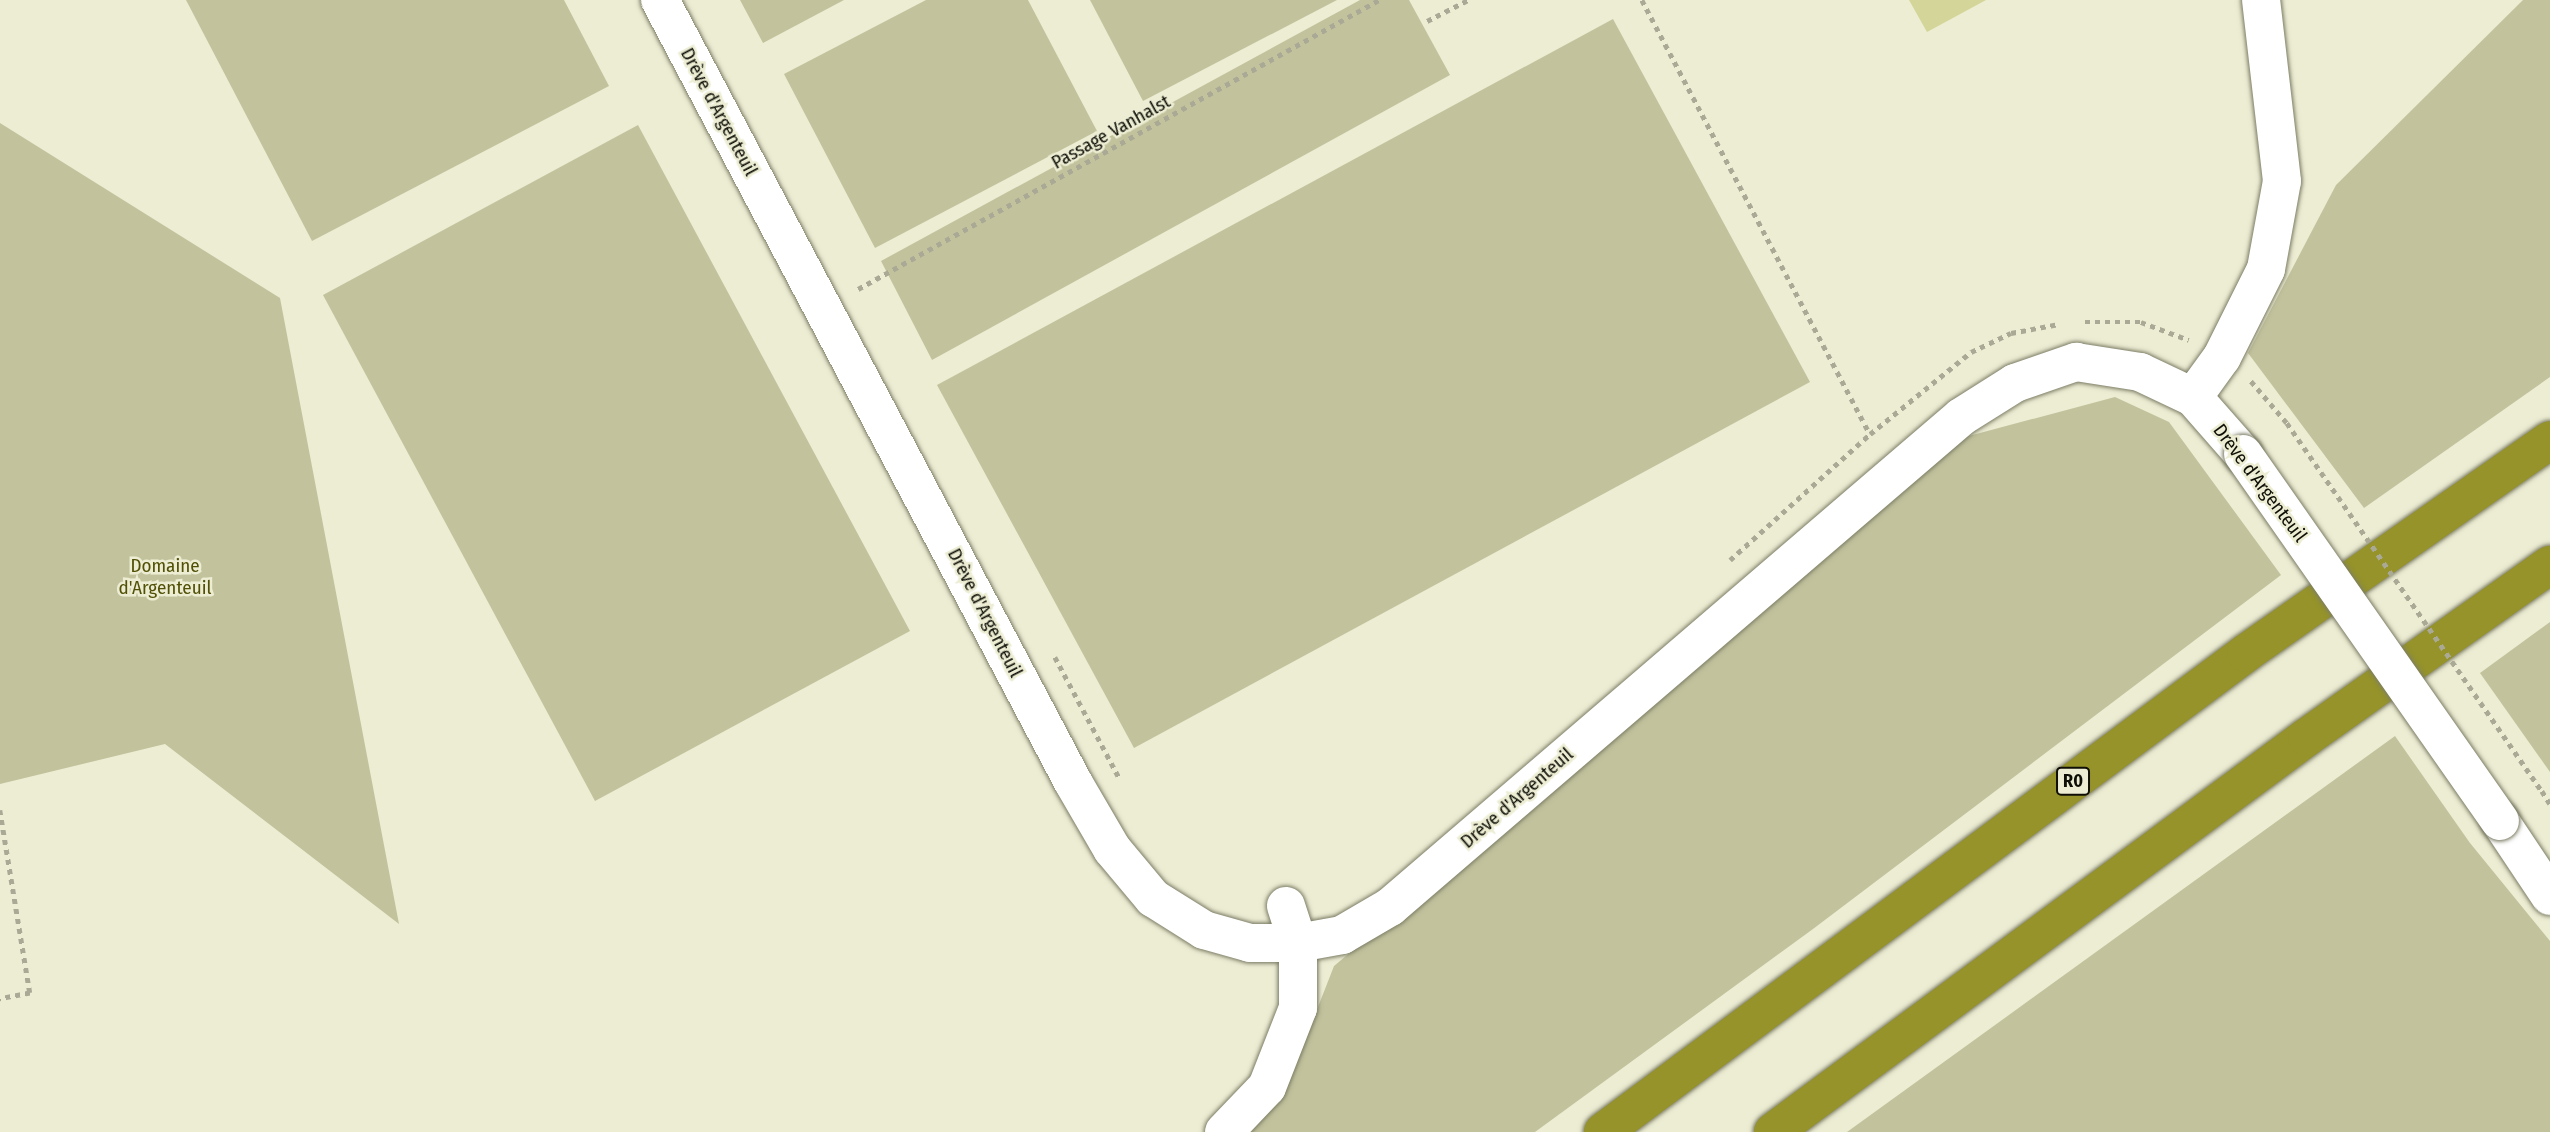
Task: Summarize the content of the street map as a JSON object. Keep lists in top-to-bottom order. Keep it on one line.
{"streets":{"highway":["R0"],"street":["Drève d'Argenteuil"],"path":["Passage Vanhalst"]},"parks":["Domaine d'Argenteuil"]}
